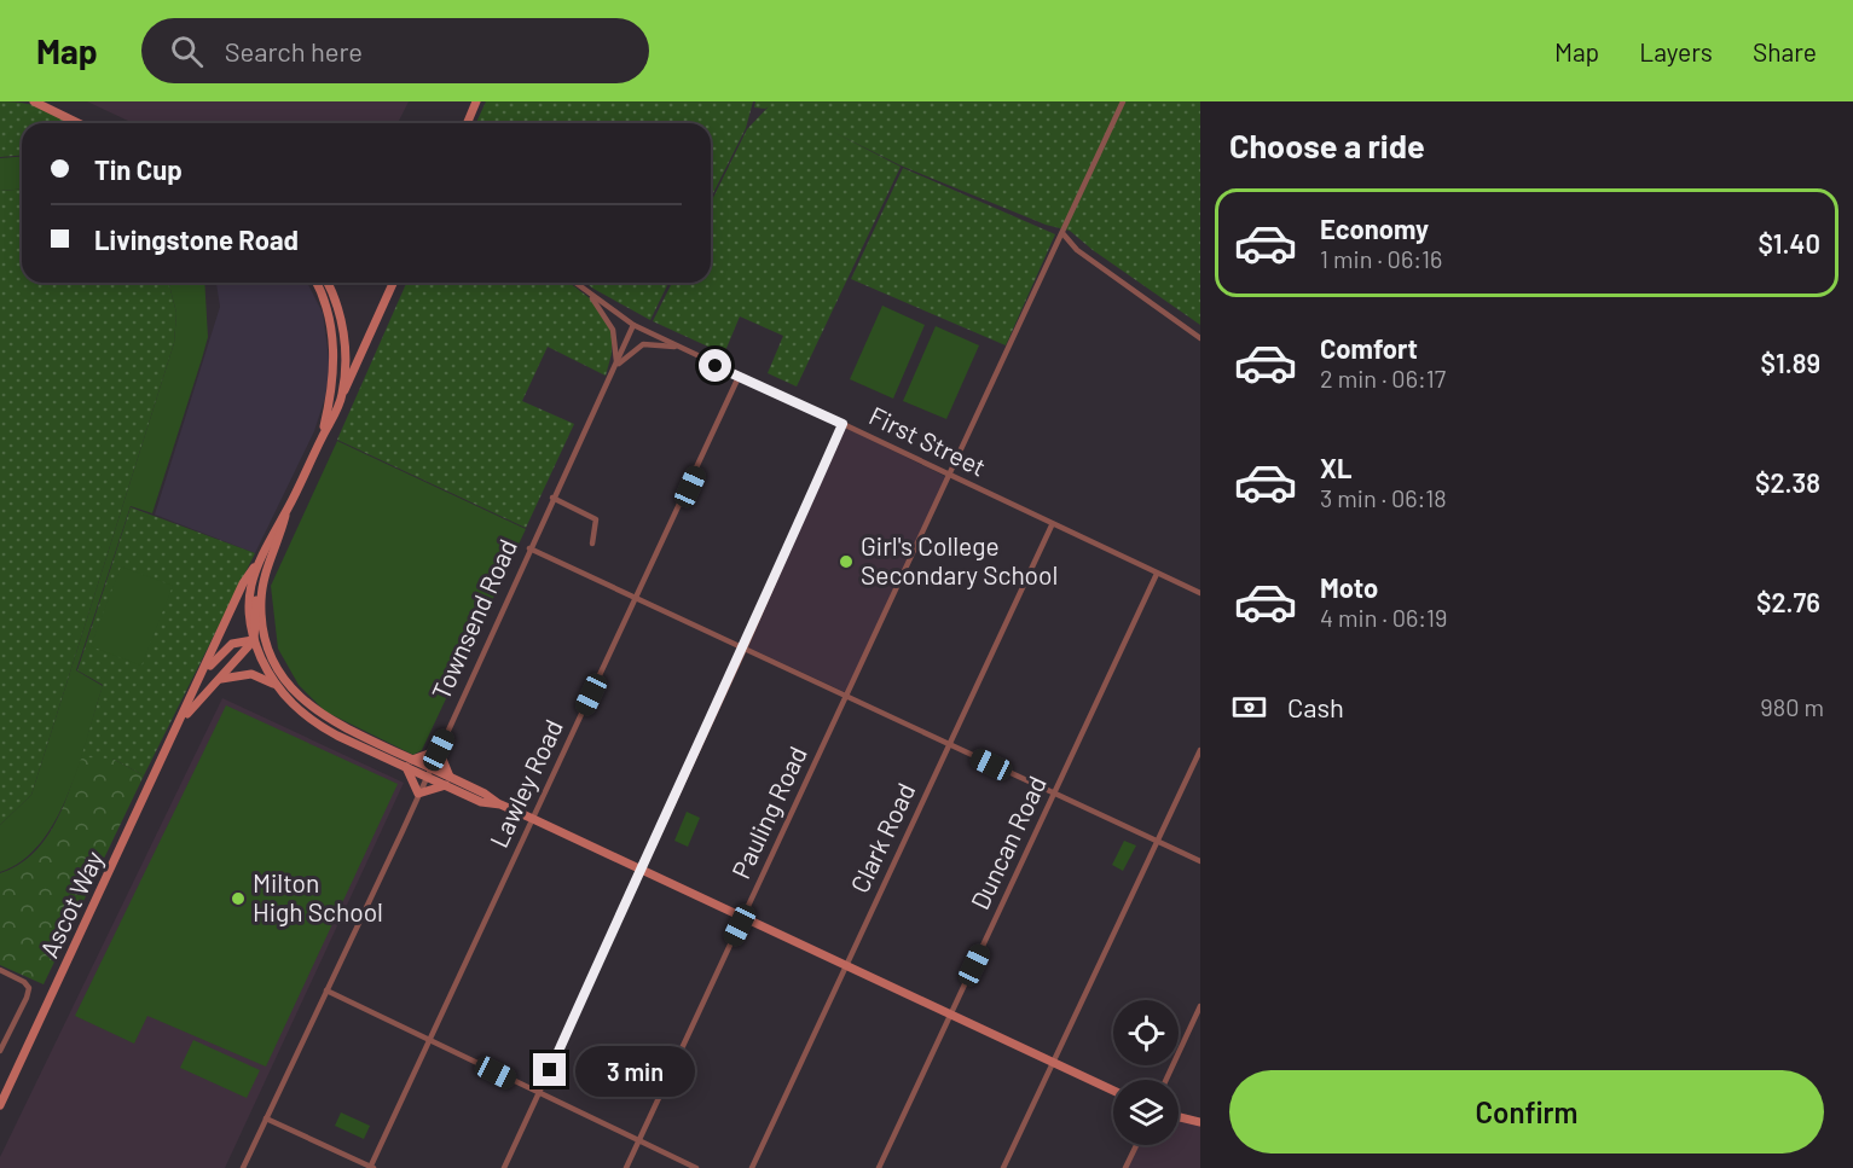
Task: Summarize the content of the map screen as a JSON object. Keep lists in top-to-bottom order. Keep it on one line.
{"streets":{"main road":["Ascot Way"],"street":["First Street","Townsend Road","Lawley Road","Pauling Road","Clark Road","Duncan Road"]},"crossings":[["First Street","Townsend Road"],["First Street","Lawley Road"],["First Street","Pauling Road"],["First Street","Clark Road"],["First Street","Duncan Road"]],"places":["Girl's College Secondary School","Milton High School"],"page":{"header":"Map","search":"Search here","nav":["Map","Layers","Share"],"heading":"Choose a ride","banner":["Tin Cup","Livingstone Road"],"list":[{"name":"Economy","note":"1 min · 06:16","value":"$1.40"},{"name":"Comfort","note":"2 min · 06:17","value":"$1.89"},{"name":"XL","note":"3 min · 06:18","value":"$2.38"},{"name":"Moto","note":"4 min · 06:19","value":"$2.76"}],"pay":["Cash","980 m"],"bubble":"3 min","buttons":"Confirm"}}
